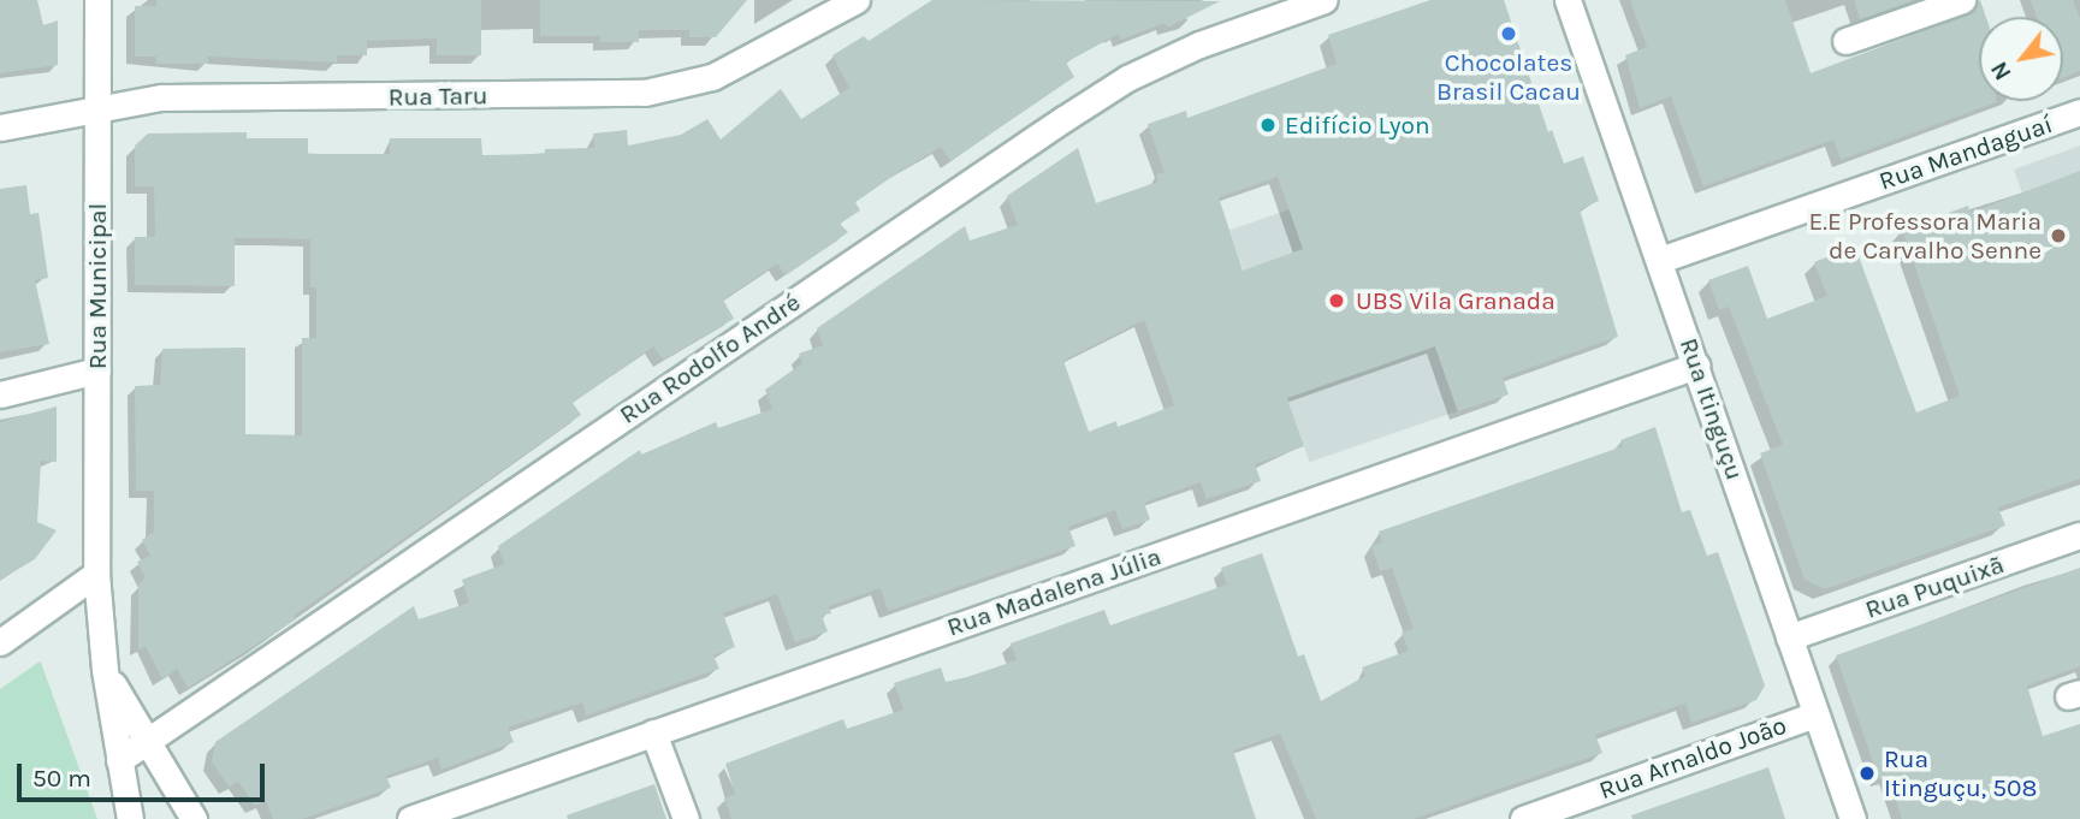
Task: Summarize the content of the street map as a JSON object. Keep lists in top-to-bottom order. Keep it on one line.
{"streets":{"street":["Rua Taru","Rua Mandaguaí","Rua Municipal","Rua Rodolfo André","Rua Itinguçu","Rua Puquixã","Rua Madalena Júlia","Rua Arnaldo João"]},"crossings":[["Rua Taru","Rua Municipal"],["Rua Mandaguaí","Rua Itinguçu"],["Rua Municipal","Rua Rodolfo André"],["Rua Itinguçu","Rua Puquixã"],["Rua Itinguçu","Rua Madalena Júlia"],["Rua Itinguçu","Rua Arnaldo João"]],"places":["Chocolates Brasil Cacau","Edifício Lyon","E.E Professora Maria de Carvalho Senne","UBS Vila Granada","Rua Itinguçu, 508"],"scale_bar":"50 m","north":"bottom left"}
